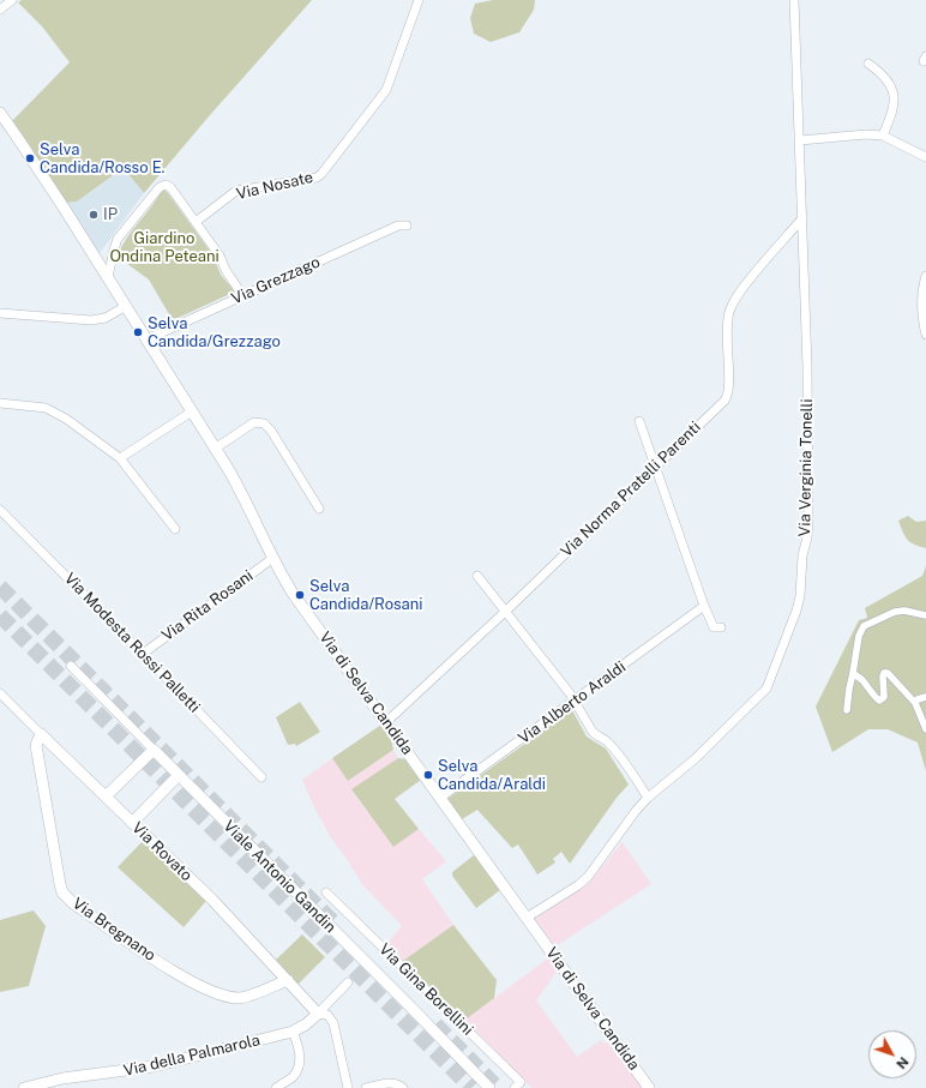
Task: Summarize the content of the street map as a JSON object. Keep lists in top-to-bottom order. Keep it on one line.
{"streets":{"street":["Via Nosate","Via Grezzago","Via Verginia Tonelli","Via Norma Pratelli Parenti","Via Rita Rosani","Via Modesta Rossi Palletti","Via di Selva Candida","Via Alberto Araldi","Via Rovato","Viale Antonio Gandin","Via Bregnano","Via Gina Borellini","Via della Palmarola"]},"crossings":[["Via Grezzago","Via di Selva Candida"],["Via Verginia Tonelli","Via Norma Pratelli Parenti"],["Via Verginia Tonelli","Via di Selva Candida"],["Via Norma Pratelli Parenti","Via di Selva Candida"],["Via Rita Rosani","Via Modesta Rossi Palletti"],["Via Rita Rosani","Via di Selva Candida"],["Via di Selva Candida","Via Alberto Araldi"],["Via Rovato","Via Bregnano"],["Via Rovato","Via della Palmarola"]],"parks":["Giardino Ondina Peteani"],"places":["Selva Candida/Rosso E.","IP","Selva Candida/Grezzago","Selva Candida/Rosani","Selva Candida/Araldi"],"north":"bottom right"}
